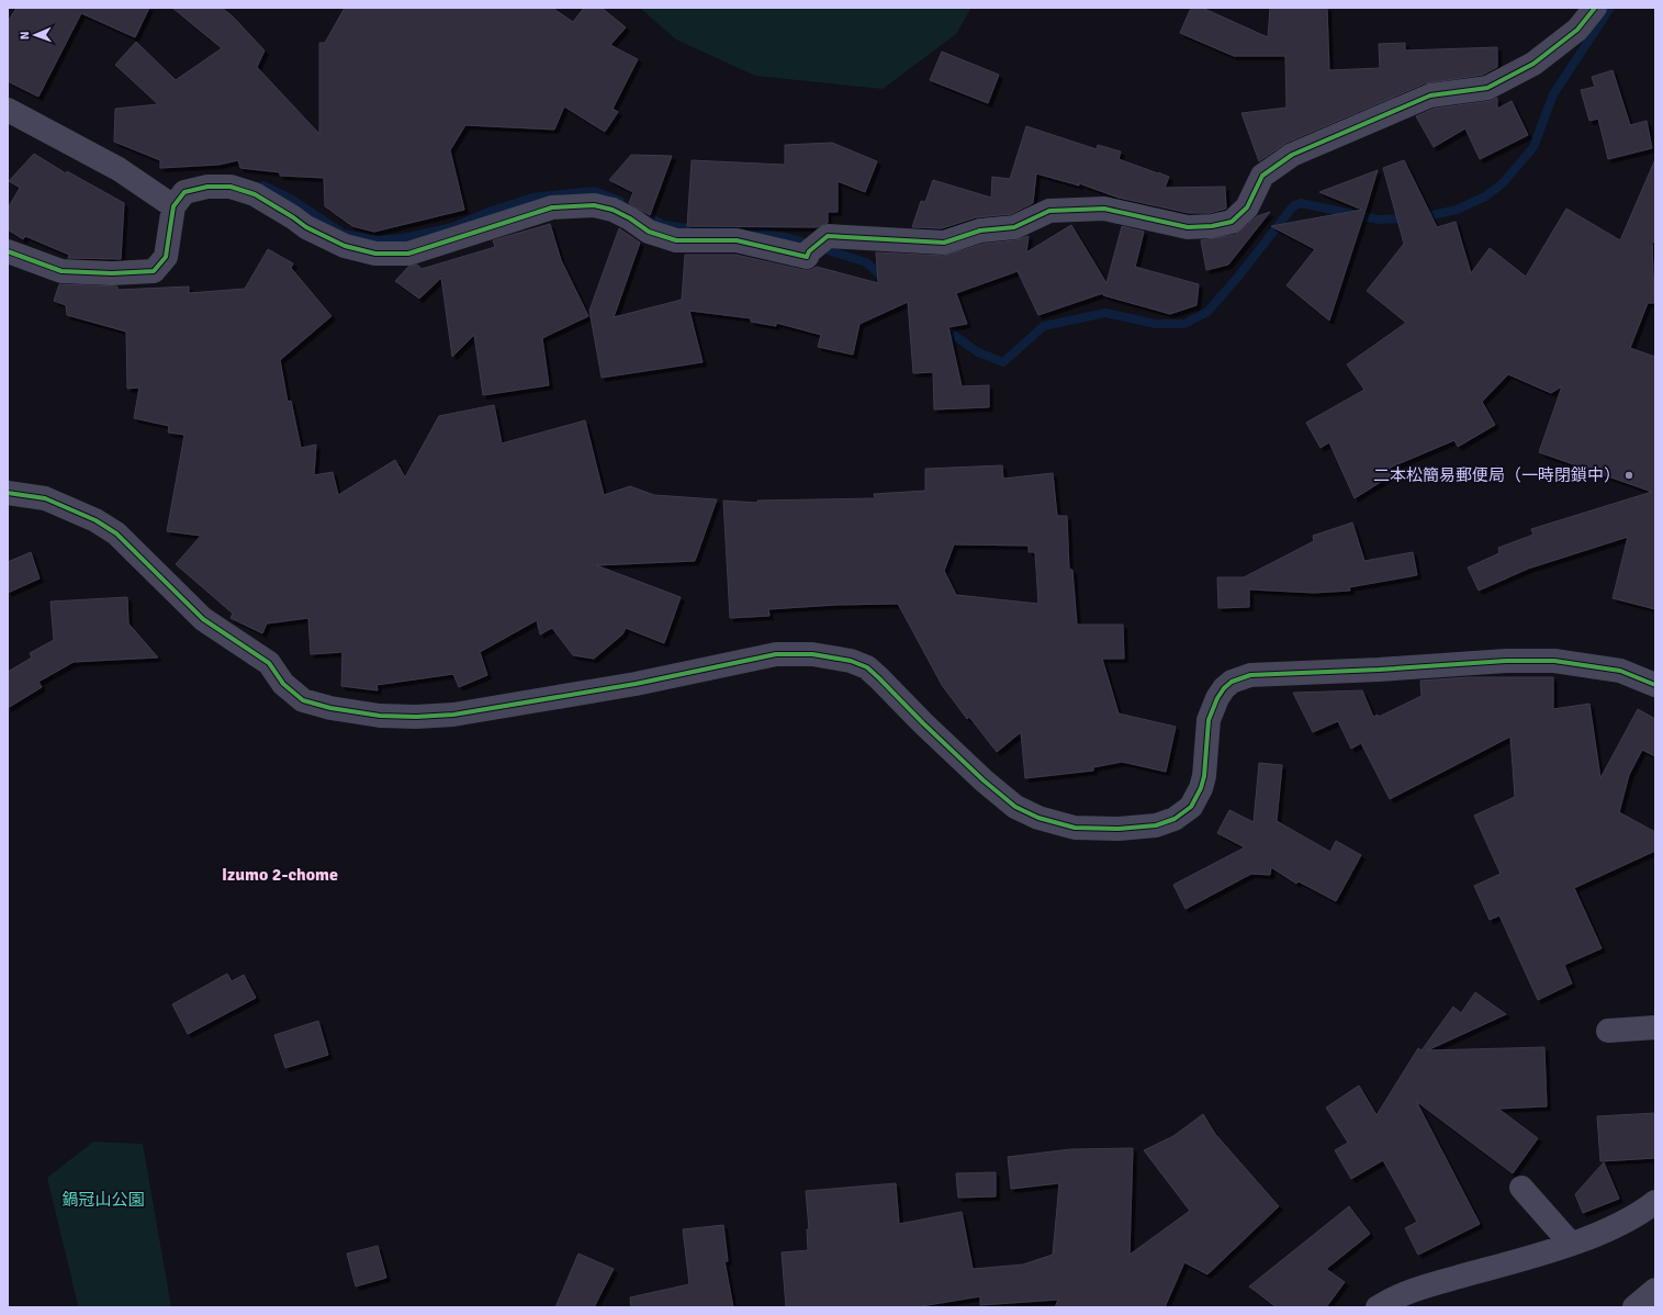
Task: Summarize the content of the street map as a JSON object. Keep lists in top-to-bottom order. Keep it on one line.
{"districts":["Izumo 2-chome"],"parks":["鍋冠山公園"],"places":["二本松簡易郵便局（一時閉鎖中）"],"north":"left"}
